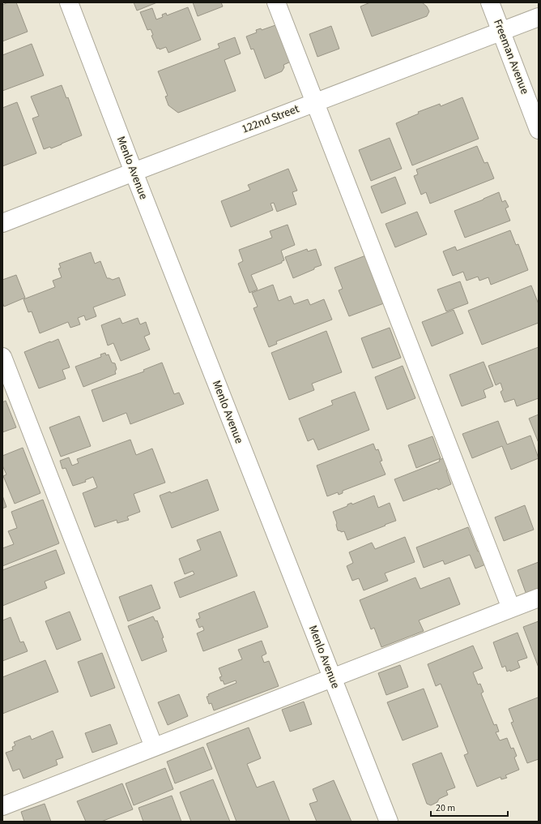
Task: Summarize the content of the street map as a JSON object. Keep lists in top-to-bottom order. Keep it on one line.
{"streets":{"street":["Freeman Avenue","122nd Street","Menlo Avenue"]},"crossings":[["Freeman Avenue","122nd Street"],["122nd Street","Menlo Avenue"]],"scale_bar":"20 m"}
